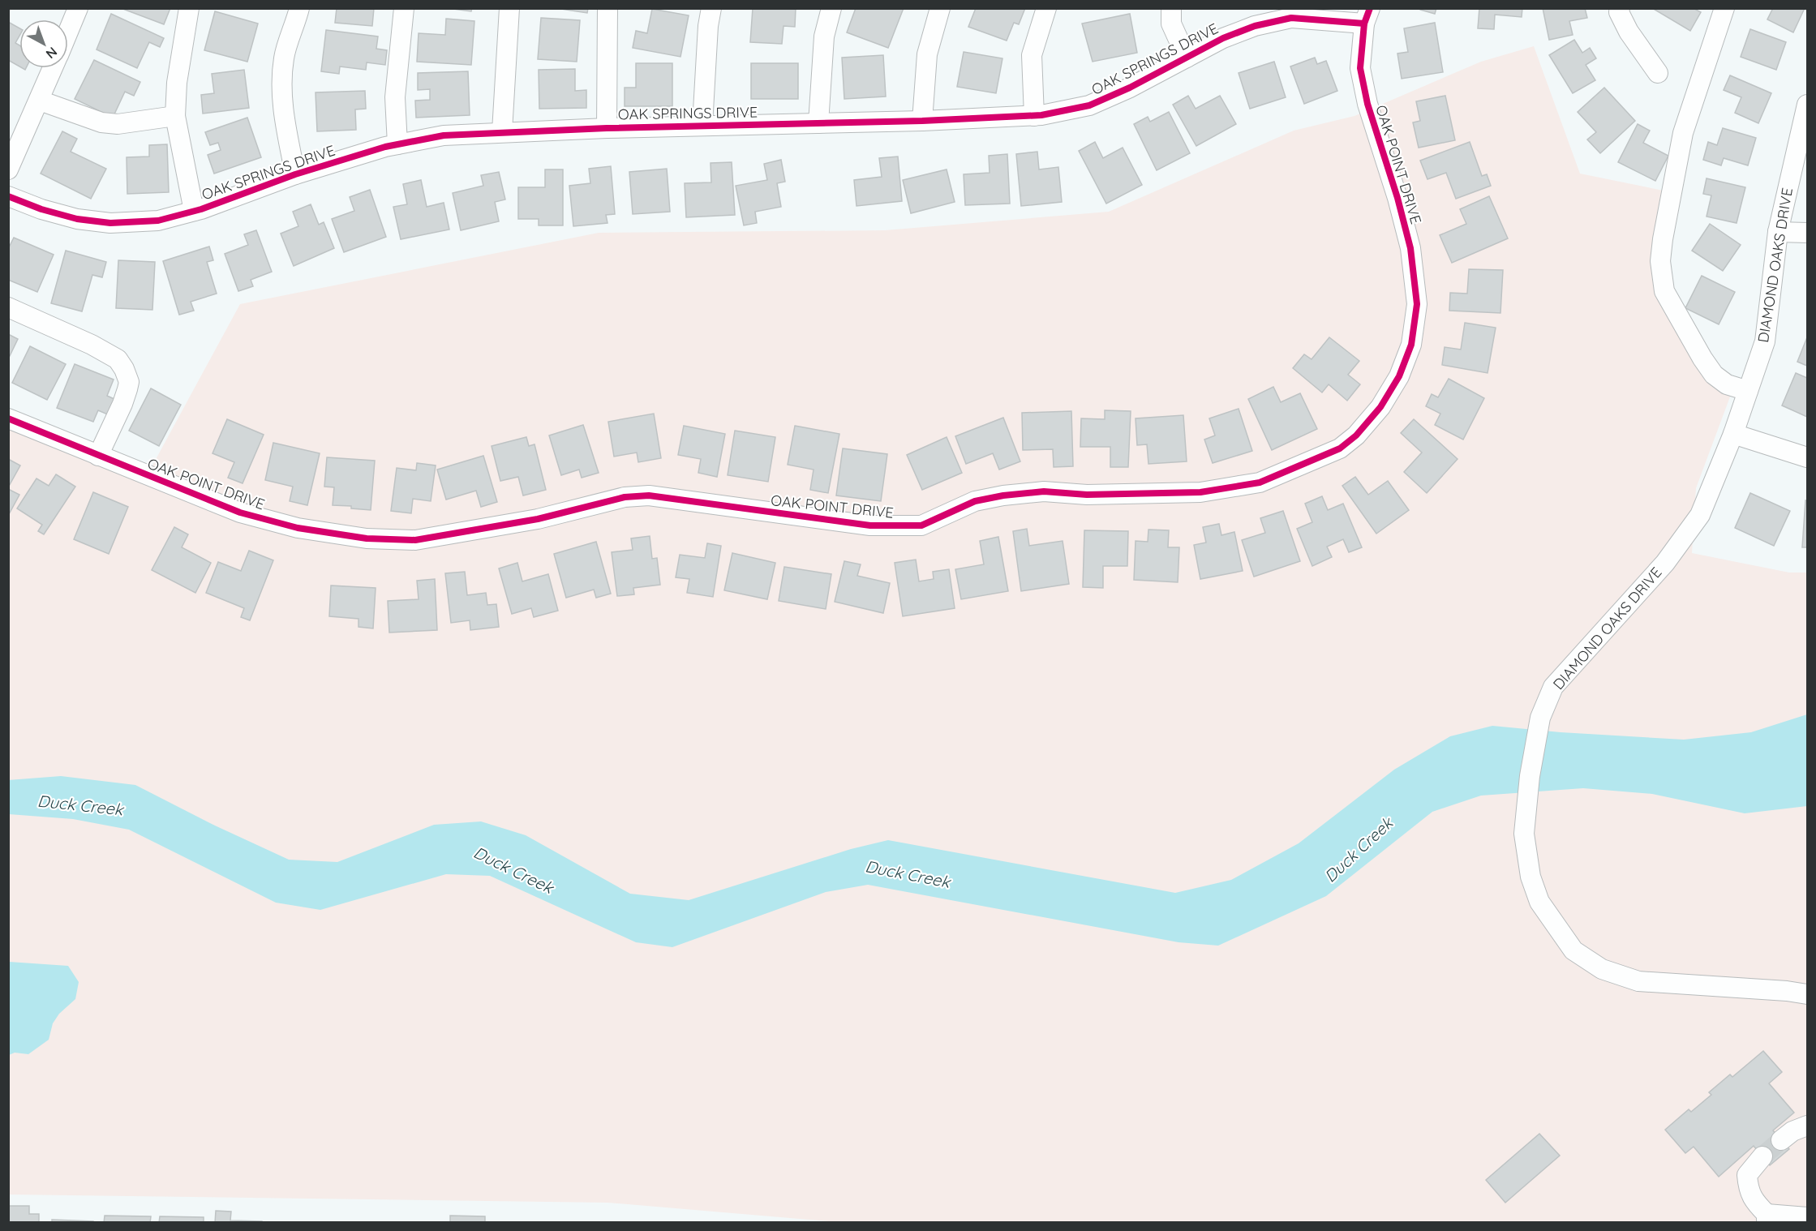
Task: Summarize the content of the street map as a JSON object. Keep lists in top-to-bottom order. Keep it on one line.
{"streets":{"street":["OAK SPRINGS DRIVE","OAK POINT DRIVE","DIAMOND OAKS DRIVE"]},"crossings":[["OAK SPRINGS DRIVE","OAK POINT DRIVE"]],"water":["Duck Creek"],"north":"bottom right"}
